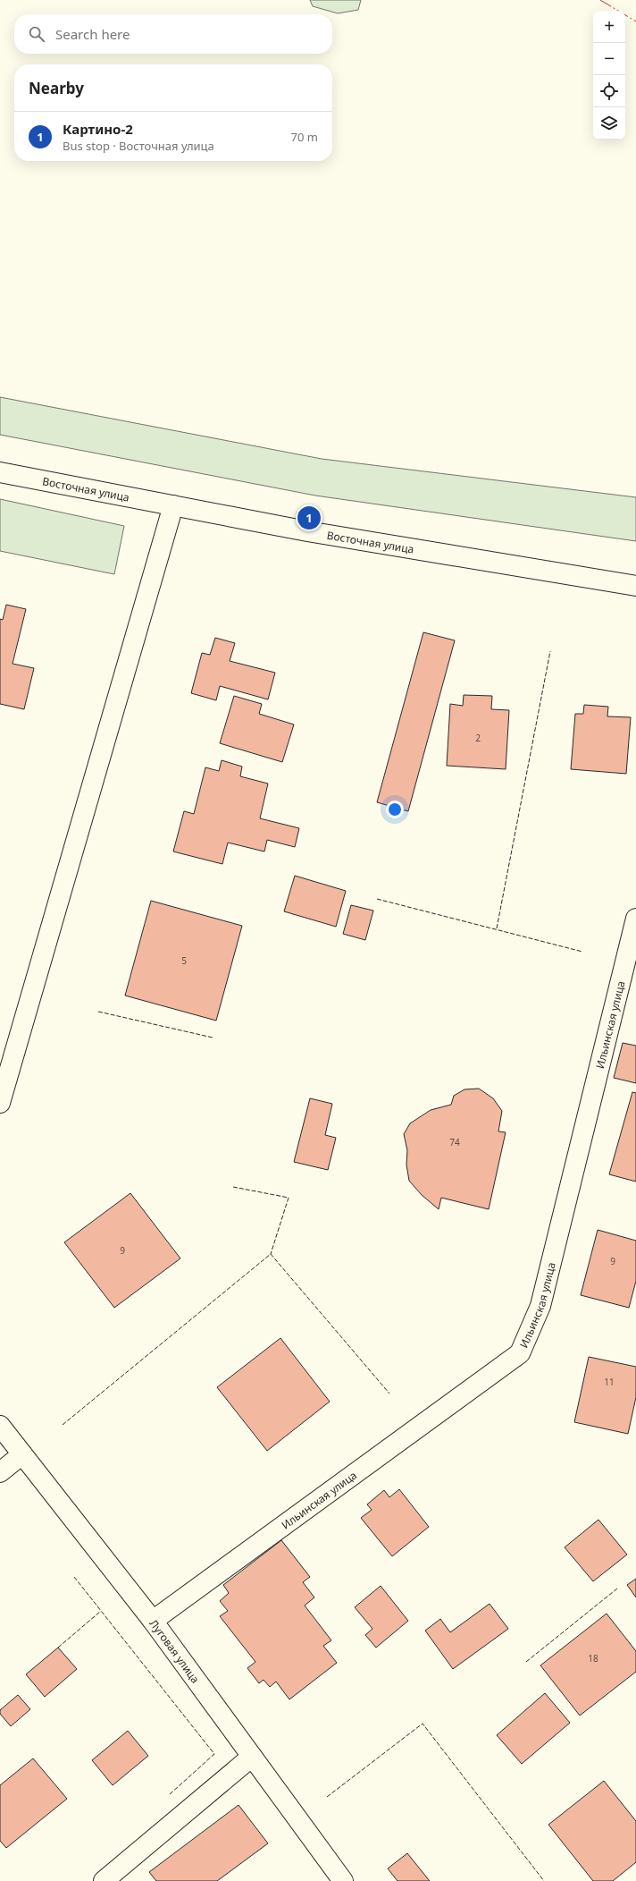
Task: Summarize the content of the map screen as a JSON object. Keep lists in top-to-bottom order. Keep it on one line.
{"streets":{"street":["Восточная улица","Ильинская улица","Луговая улица"]},"crossings":[["Ильинская улица","Луговая улица"]],"house_numbers":["2","5","74","9","9","11","18"],"page":{"map_buttons":["+","−"],"search":"Search here","heading":"Nearby","list":[{"mark":"1","name":"Картино-2","note":"Bus stop · Восточная улица","value":"70 m"}],"pins":"1"}}
